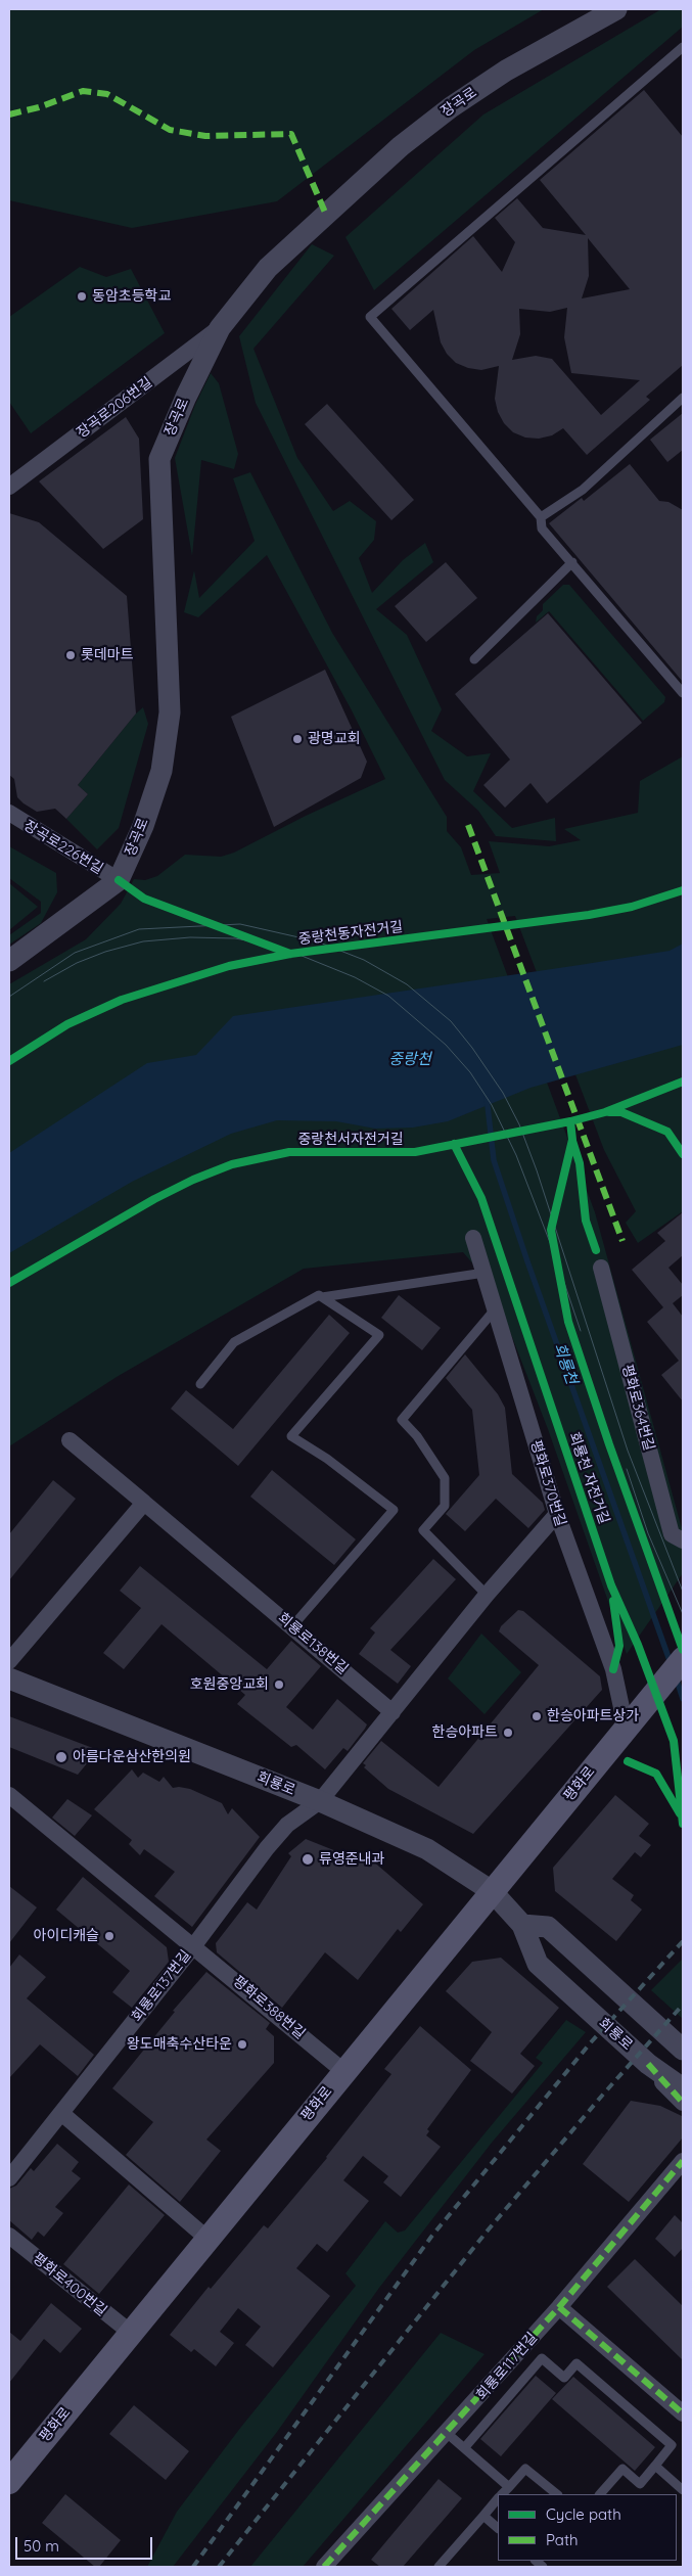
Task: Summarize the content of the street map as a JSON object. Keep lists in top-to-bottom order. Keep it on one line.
{"streets":{"main road":["평화로"],"street":["장곡로","장곡로206번길","장곡로226번길","평화로364번길","평화로370번길","회룡로138번길","회룡로","회룡로137번길","평화로388번길","평화로400번길","회룡로117번길"],"cycle path":["중랑천동자전거길","중랑천서자전거길","회룡천 자전거길"]},"crossings":[["장곡로","장곡로206번길"],["장곡로","장곡로226번길"],["평화로370번길","평화로"],["회룡로","평화로"],["회룡로","회룡로137번길"],["평화로","평화로388번길"],["평화로","평화로400번길"],["회룡로137번길","평화로388번길"]],"water":["중랑천","회룡천"],"places":["동암초등학교","롯데마트","광명교회","호원중앙교회","한승아파트상가","한승아파트","아름다운삼산한의원","류영준내과","아이디캐슬","왕도매축수산타운"],"legend":["Cycle path","Path"],"scale_bar":"50 m"}
